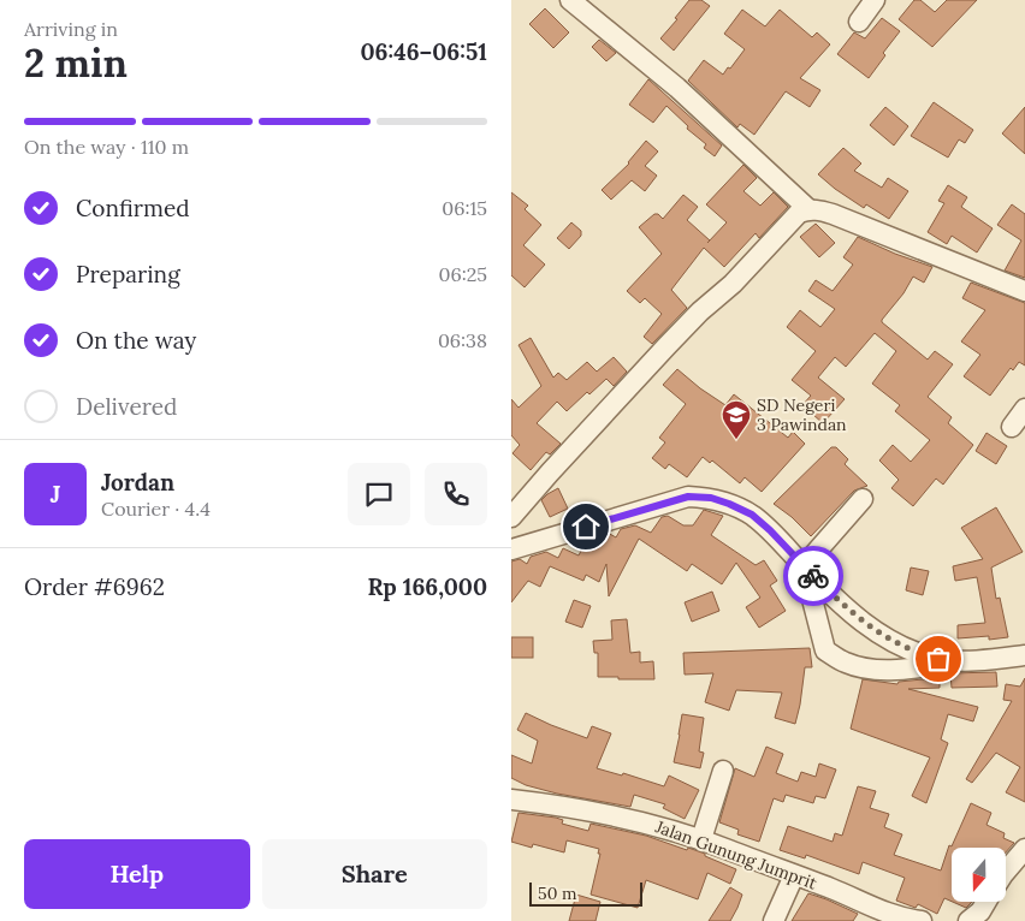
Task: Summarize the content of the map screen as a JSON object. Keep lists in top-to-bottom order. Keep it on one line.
{"streets":{"street":["Jalan Gunung Jumprit"]},"places":{"school or university":["SD Negeri 3 Pawindan"]},"scale_bar":"50 m","north":"bottom","page":{"heading":["2 min","Arriving in","06:46–06:51"],"panel":["Jordan","Courier · 4.4","Order #6962","Rp 166,000"],"bar":"On the way · 110 m","list":[["Confirmed","06:15"],["Preparing","06:25"],["On the way","06:38"],"Delivered"],"round":"J","buttons":["Help","Share"],"scale":"50 m"}}
